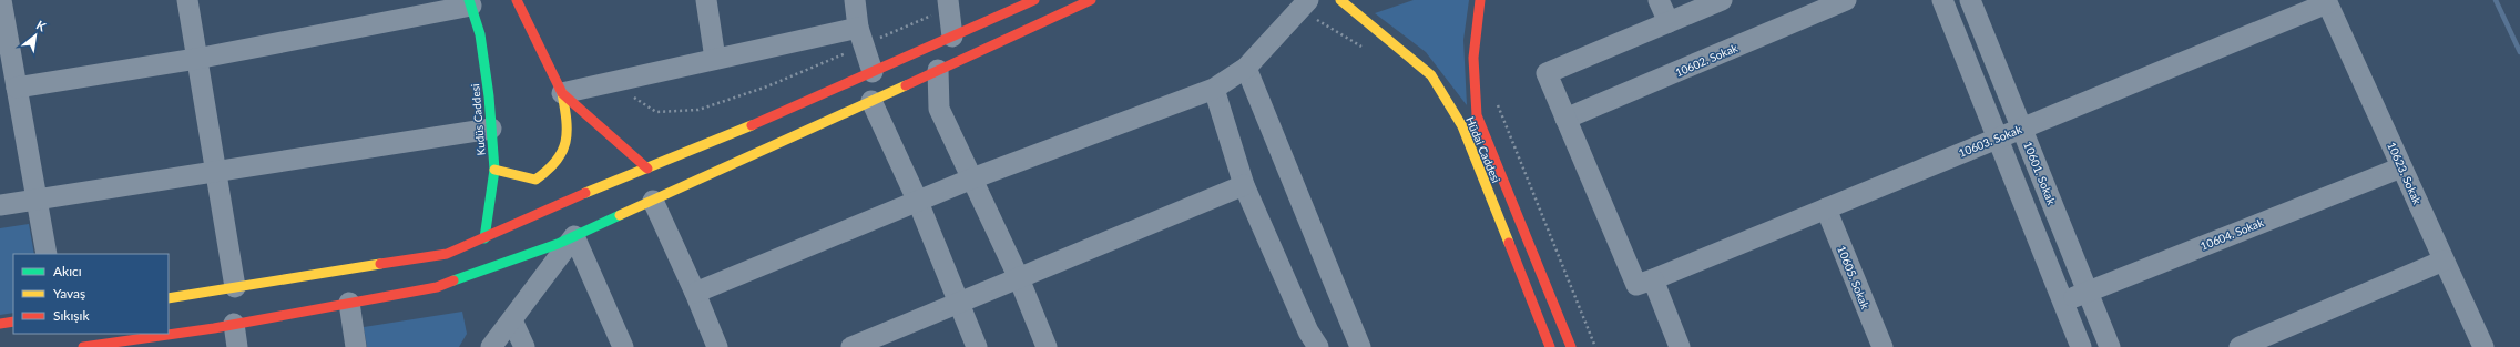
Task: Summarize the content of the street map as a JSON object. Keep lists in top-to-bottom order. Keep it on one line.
{"streets":{"street":["10602. Sokak","Kudüs Caddesi","10603. Sokak","Hüdai Caddesi","10601. Sokak","10623. Sokak","10604. Sokak","10605. Sokak"]},"crossings":[["10602. Sokak","10603. Sokak"],["10603. Sokak","10601. Sokak"],["10603. Sokak","10623. Sokak"],["10603. Sokak","10605. Sokak"],["10601. Sokak","10604. Sokak"],["10623. Sokak","10604. Sokak"]],"legend":["Akıcı","Yavaş","Sıkışık"],"north":"top right"}
